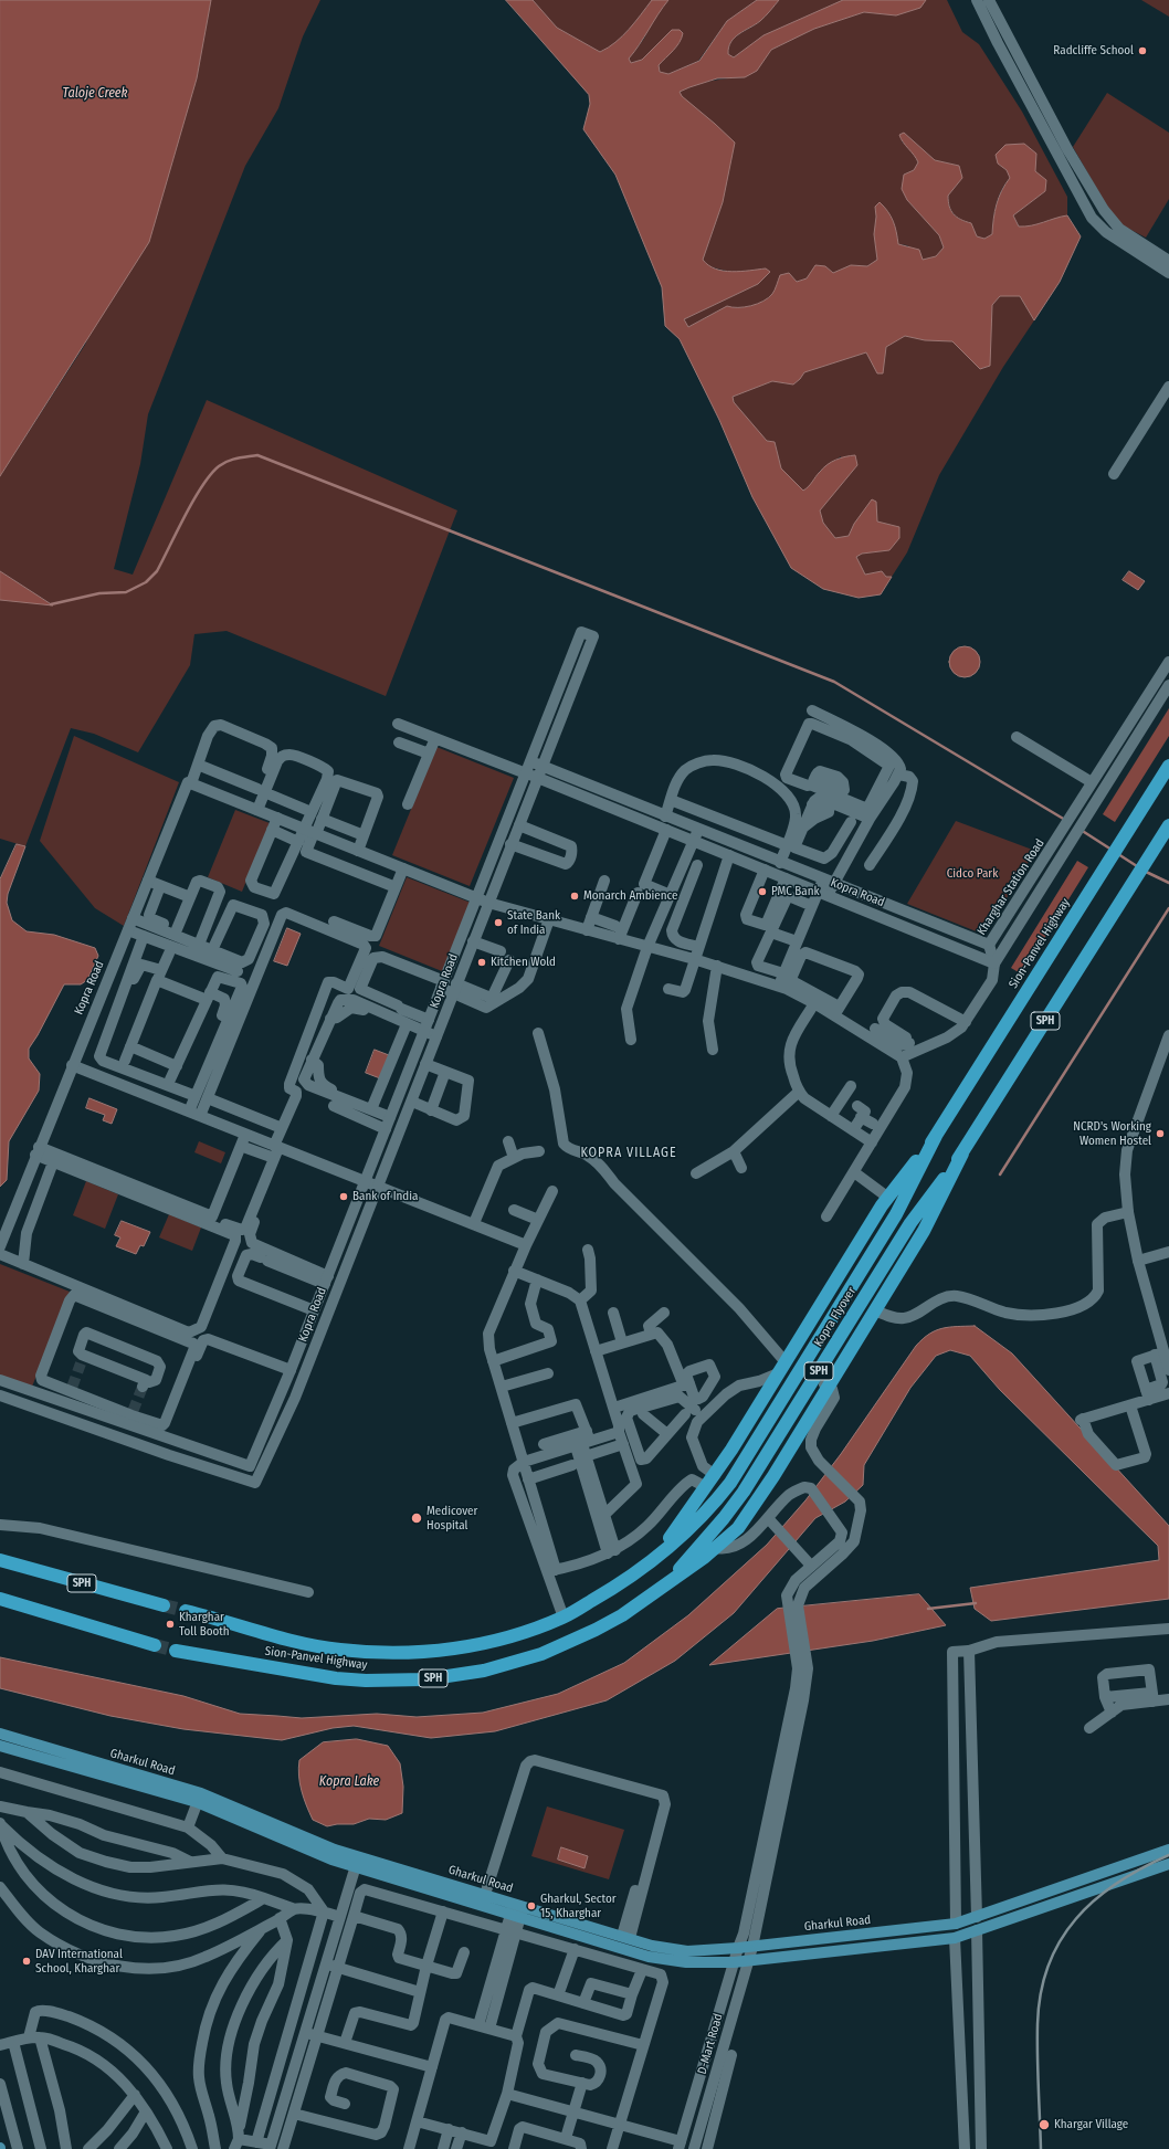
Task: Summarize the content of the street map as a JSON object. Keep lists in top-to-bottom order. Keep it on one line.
{"streets":{"highway":["Sion-Panvel Highway","SPH","Kopra Flyover"],"main road":["Gharkul Road"],"street":["Kharghar Station Road","Kopra Road","D-Mart Road"]},"crossings":[["Kharghar Station Road","Kopra Road"],["Sion-Panvel Highway","Kopra Flyover"],["SPH","Kopra Flyover"],["Gharkul Road","D-Mart Road"]],"districts":["KOPRA VILLAGE"],"water":["Taloje Creek","Kopra Lake"],"parks":["Cidco Park"],"places":["Radcliffe School","PMC Bank","Monarch Ambience","State Bank of India","Kitchen Wold","NCRD's Working Women Hostel","Bank of India","Medicover Hospital","Kharghar Toll Booth","Gharkul, Sector 15, Kharghar","DAV International School, Kharghar","Khargar Village"]}
